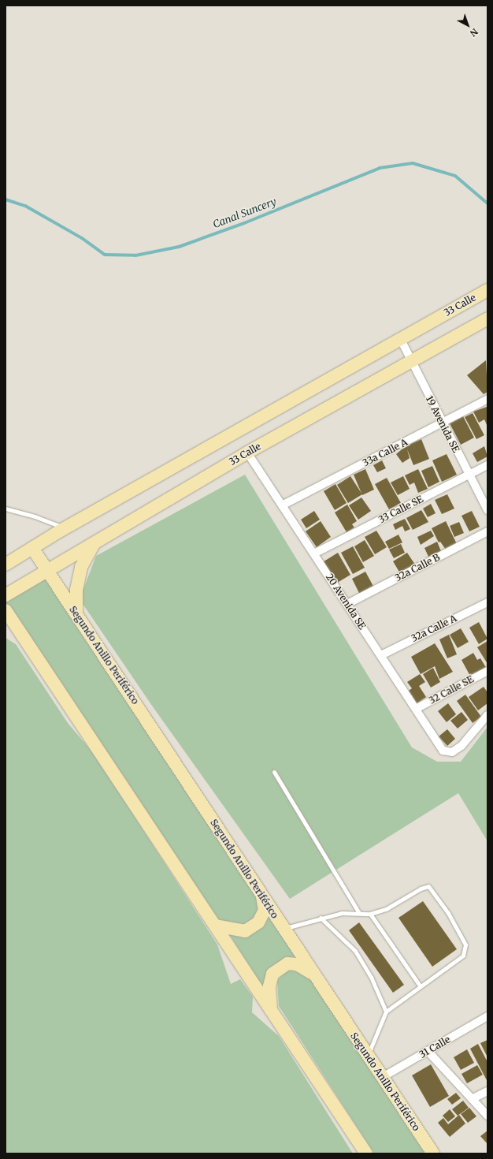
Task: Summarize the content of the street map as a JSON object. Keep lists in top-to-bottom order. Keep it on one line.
{"streets":{"main road":["33 Calle","Segundo Anillo Periférico"],"street":["19 Avenida SE","33a Calle A","33 Calle SE","32a Calle B","20 Avenida SE","32a Calle A","32 Calle SE","31 Calle"]},"crossings":[["33 Calle","19 Avenida SE"],["33 Calle","20 Avenida SE"],["33 Calle","Segundo Anillo Periférico"],["19 Avenida SE","33a Calle A"],["19 Avenida SE","33 Calle SE"],["33a Calle A","20 Avenida SE"],["33 Calle SE","20 Avenida SE"],["32a Calle B","20 Avenida SE"],["20 Avenida SE","32a Calle A"],["20 Avenida SE","32 Calle SE"],["Segundo Anillo Periférico","31 Calle"]],"water":["Canal Suncery"],"north":"bottom right"}
